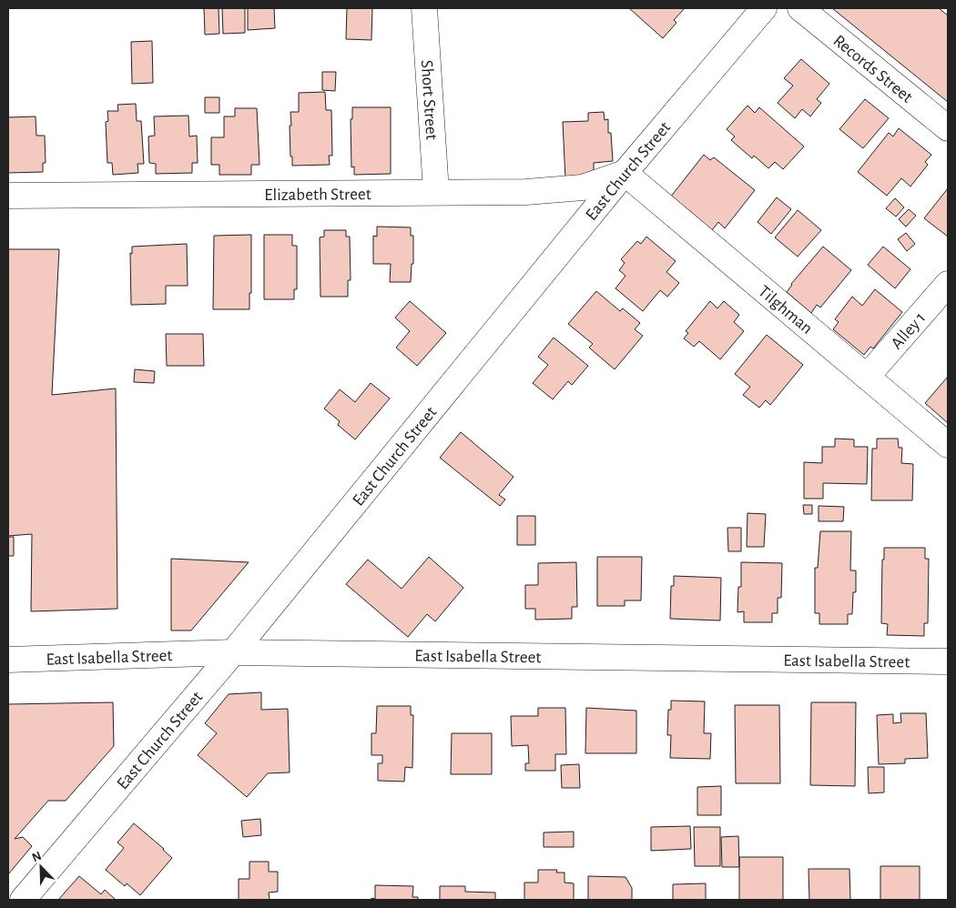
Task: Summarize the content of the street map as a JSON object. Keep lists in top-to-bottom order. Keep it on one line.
{"streets":{"street":["Records Street","Short Street","East Church Street","Elizabeth Street","Tilghman","Alley 1","East Isabella Street"]},"crossings":[["Short Street","Elizabeth Street"],["East Church Street","Elizabeth Street"],["East Church Street","Tilghman"],["East Church Street","East Isabella Street"],["Elizabeth Street","Tilghman"],["Tilghman","Alley 1"]],"north":"top left"}
